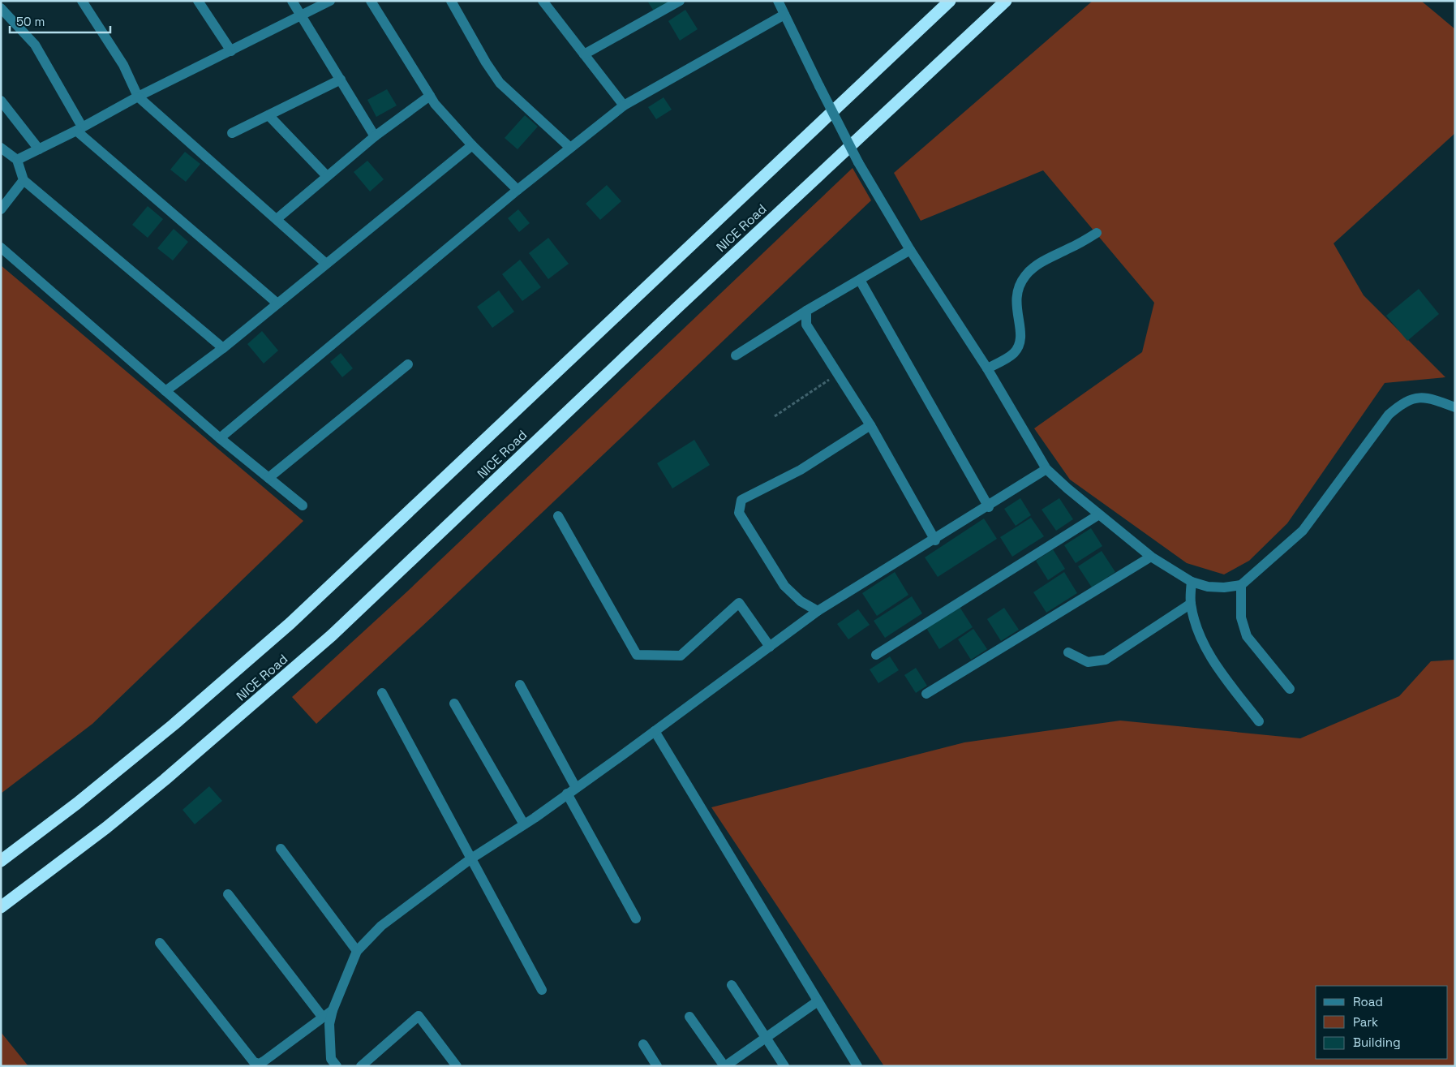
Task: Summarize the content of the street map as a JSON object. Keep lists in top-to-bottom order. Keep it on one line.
{"streets":{"highway":["NICE Road"]},"legend":["Road","Park","Building"],"scale_bar":"50 m"}
